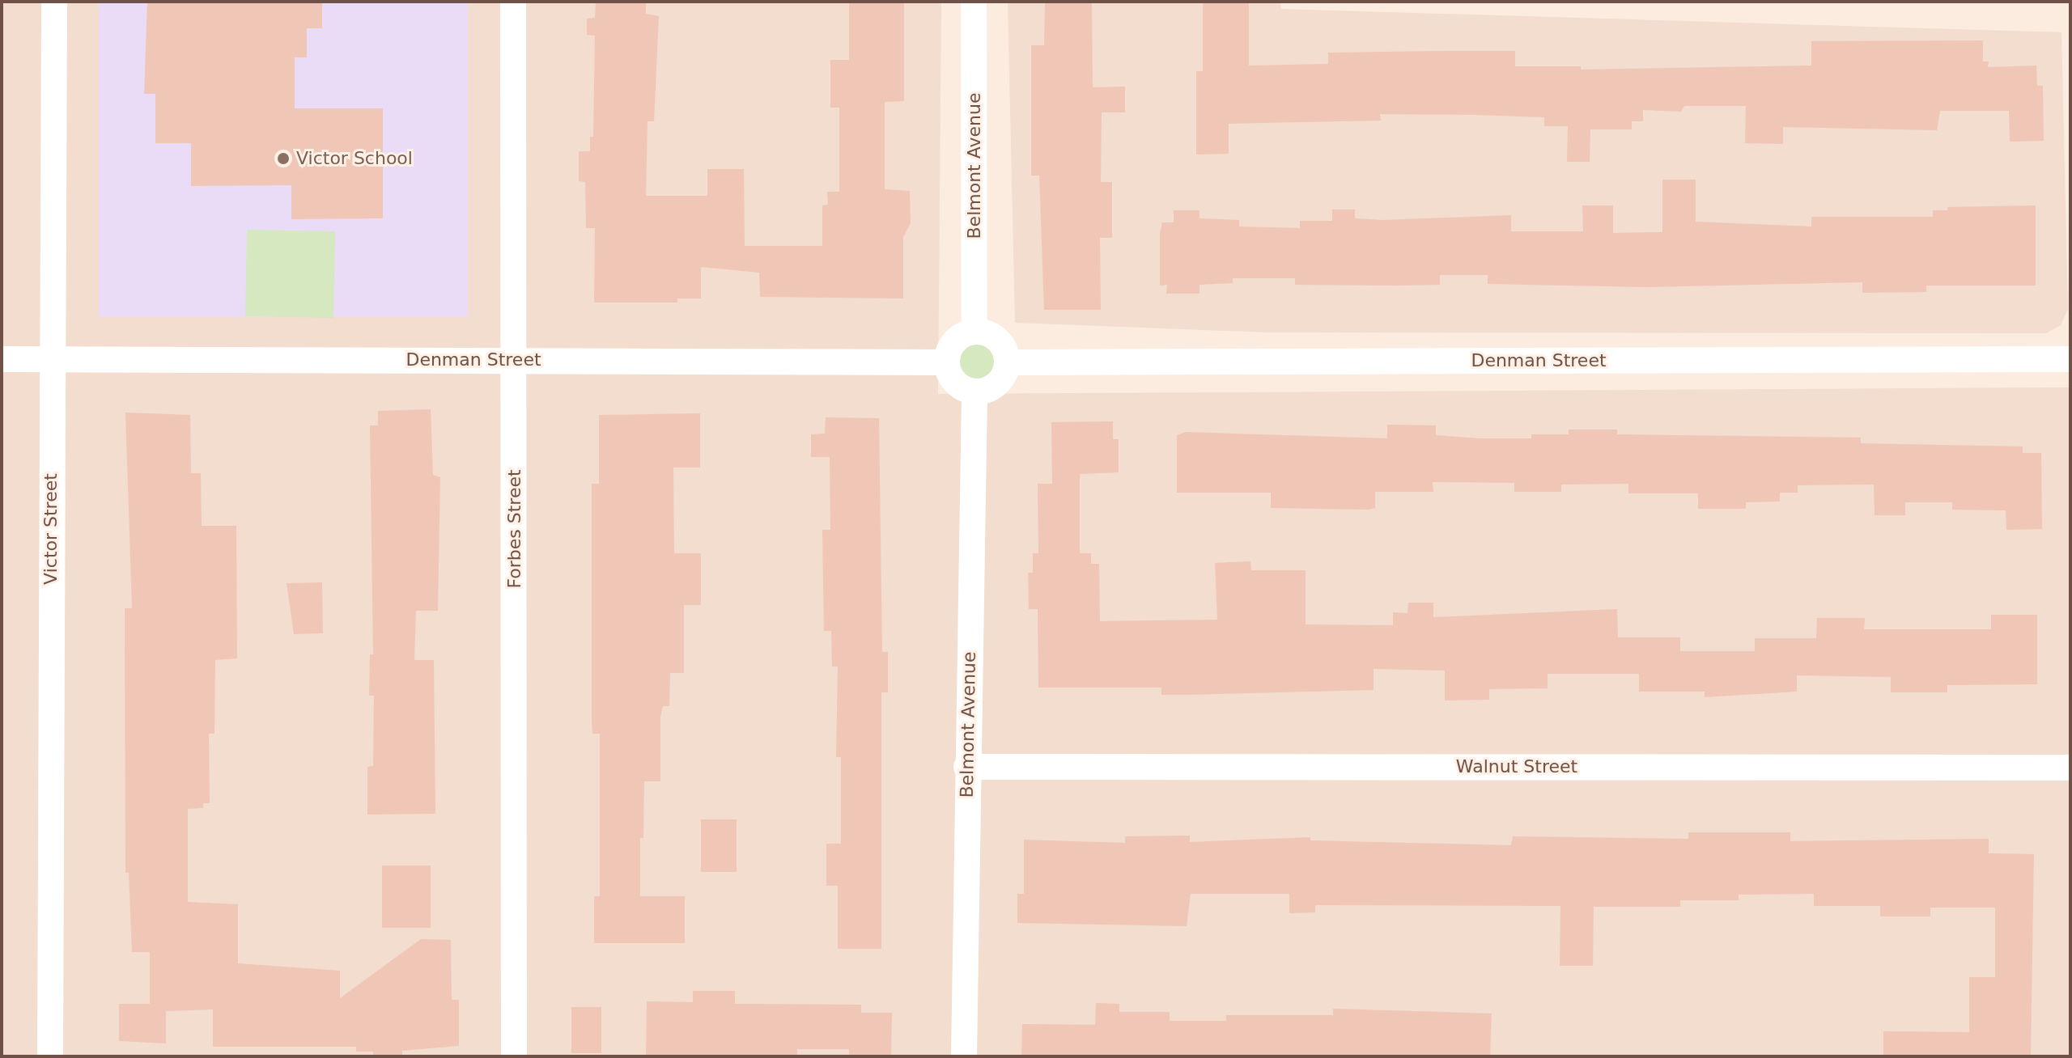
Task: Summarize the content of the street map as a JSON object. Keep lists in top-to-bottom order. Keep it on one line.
{"streets":{"street":["Belmont Avenue","Denman Street","Victor Street","Forbes Street","Walnut Street"]},"crossings":[["Belmont Avenue","Denman Street"],["Belmont Avenue","Walnut Street"],["Denman Street","Victor Street"],["Denman Street","Forbes Street"]],"places":["Victor School"]}
